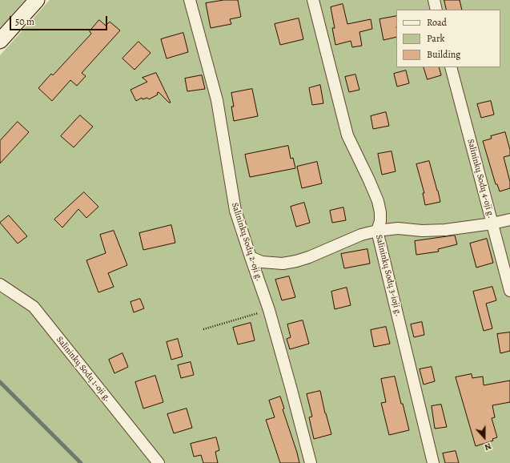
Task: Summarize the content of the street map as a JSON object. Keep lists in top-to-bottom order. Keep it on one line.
{"streets":{"street":["Salininkų Sodų 4-oji g.","Salininkų Sodų 2-oji g.","Salininkų Sodų 3-ioji g.","Salininkų Sodų 1-oji g."]},"legend":["Road","Park","Building"],"scale_bar":"50 m","north":"bottom"}
